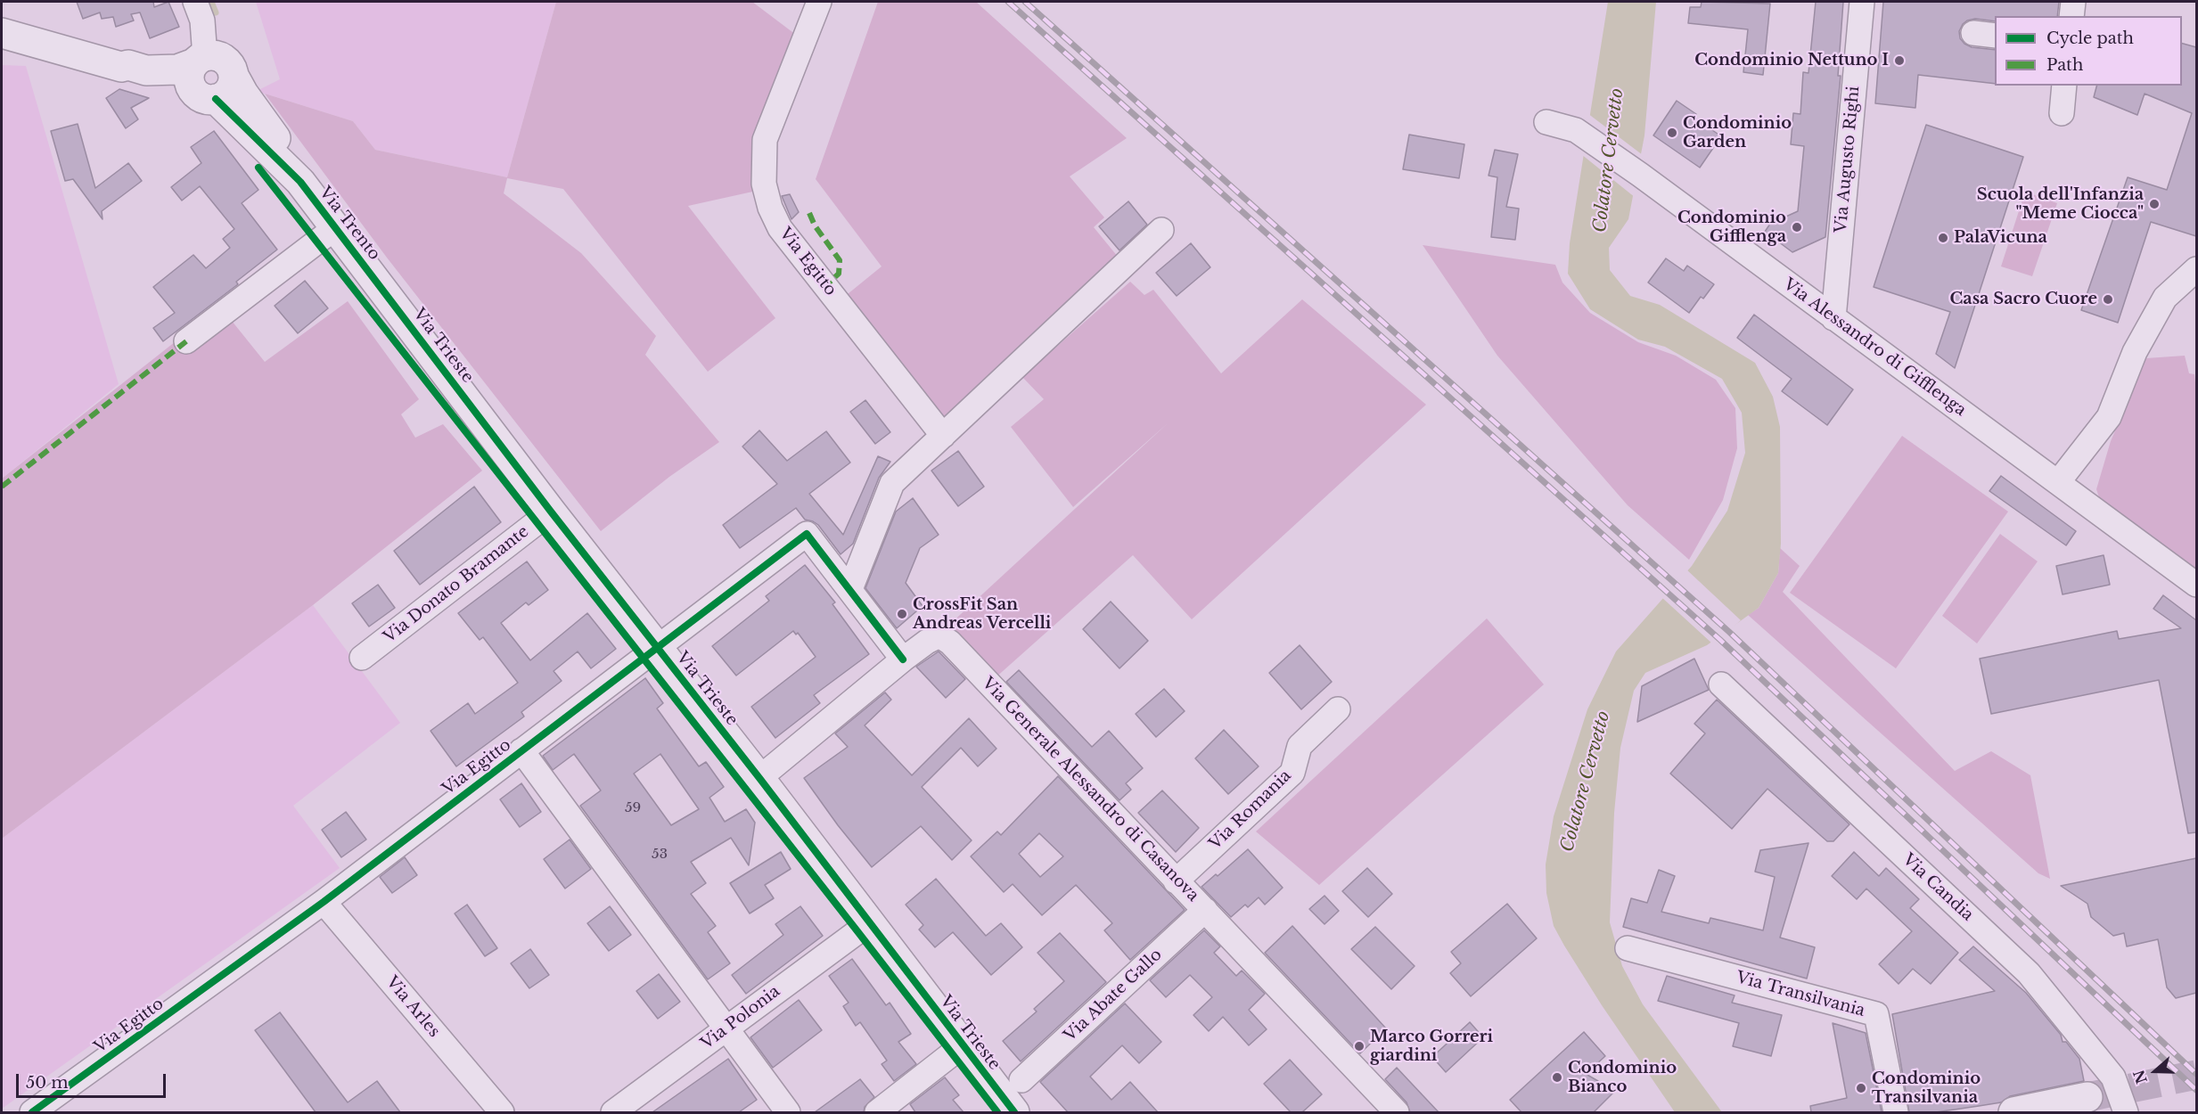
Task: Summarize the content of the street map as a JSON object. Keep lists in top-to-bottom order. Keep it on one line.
{"streets":{"street":["Via Augusto Righi","Via Trento","Via Egitto","Via Trieste","Via Alessandro di Gifflenga","Via Donato Bramante","Via Generale Alessandro di Casanova","Via Romania","Via Candia","Via Transilvania","Via Abate Gallo","Via Arles","Via Polonia"]},"crossings":[["Via Augusto Righi","Via Alessandro di Gifflenga"],["Via Trento","Via Trieste"],["Via Egitto","Via Trieste"],["Via Egitto","Via Generale Alessandro di Casanova"],["Via Egitto","Via Arles"],["Via Egitto","Via Polonia"],["Via Trieste","Via Donato Bramante"],["Via Trieste","Via Generale Alessandro di Casanova"],["Via Trieste","Via Polonia"],["Via Generale Alessandro di Casanova","Via Romania"],["Via Generale Alessandro di Casanova","Via Abate Gallo"]],"water":["Colatore Cervetto"],"places":["Condominio Nettuno I","Condominio Garden","Scuola dell'Infanzia \"Meme Ciocca\"","Condominio Gifflenga","PalaVicuna","Casa Sacro Cuore","CrossFit San Andreas Vercelli","Marco Gorreri giardini","Condominio Bianco","Condominio Transilvania"],"house_numbers":["59","53"],"legend":["Cycle path","Path"],"scale_bar":"50 m","north":"left"}
